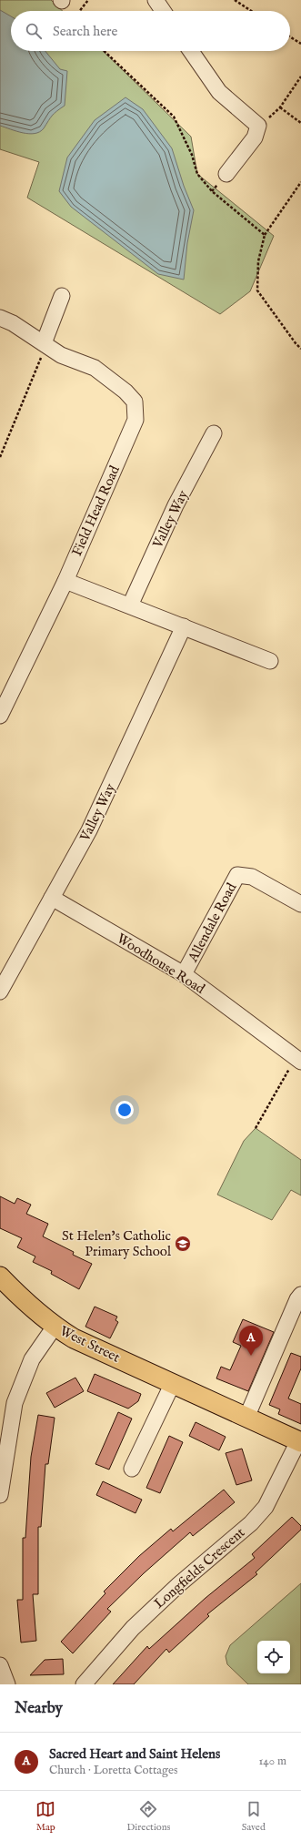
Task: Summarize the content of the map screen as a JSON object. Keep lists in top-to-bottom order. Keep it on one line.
{"streets":{"main road":["West Street"],"street":["Field Head Road","Valley Way","Allendale Road","Woodhouse Road","Longfields Crescent"]},"crossings":[["Valley Way","Woodhouse Road"],["Allendale Road","Woodhouse Road"],["West Street","Longfields Crescent"]],"places":{"school or university":["St Helen's Catholic Primary School"]},"page":{"search":"Search here","pins":"A","heading":"Nearby","list":[{"mark":"A","name":"Sacred Heart and Saint Helens","note":"Church · Loretta Cottages","value":"140 m"}],"nav":["Map","Directions","Saved"]}}
